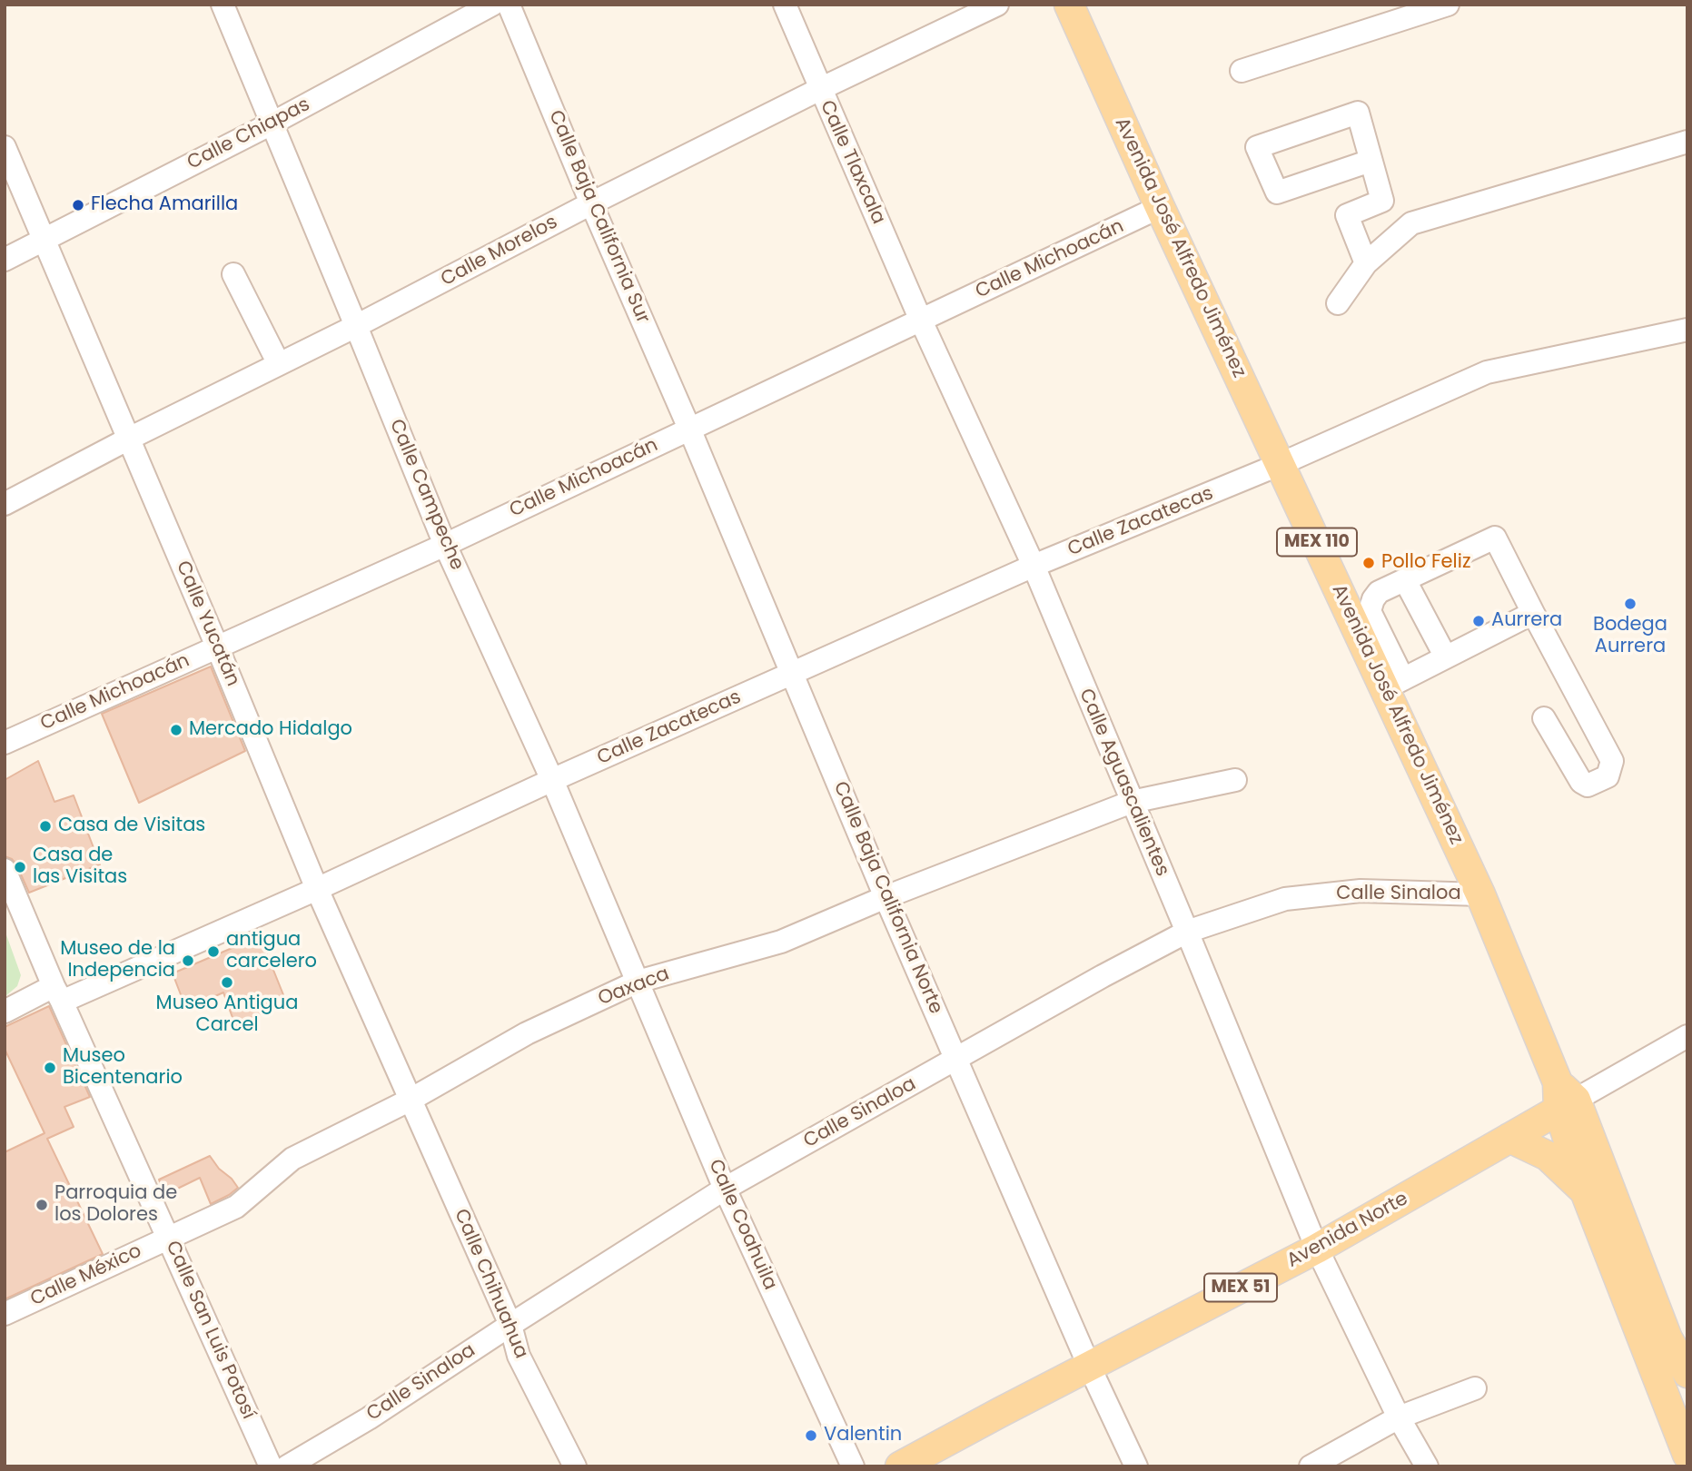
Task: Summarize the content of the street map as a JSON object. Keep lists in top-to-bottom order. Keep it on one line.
{"streets":{"main road":["Avenida José Alfredo Jiménez","MEX 110","Avenida Norte","MEX 51"],"street":["Calle Chiapas","Calle Tlaxcala","Calle Baja California Sur","Calle Morelos","Calle Michoacán","Calle Campeche","Calle Zacatecas","Calle Yucatán","Calle Aguascalientes","Calle Sinaloa","Calle Baja California Norte","Oaxaca","Calle Coahuila","Calle México","Calle Chihuahua","Calle San Luis Potosí"]},"crossings":[["Calle Chiapas","Calle Campeche"],["Calle Chiapas","Calle Yucatán"],["Calle Tlaxcala","Calle Morelos"],["Calle Tlaxcala","Calle Michoacán"],["Calle Tlaxcala","Calle Aguascalientes"],["Calle Baja California Sur","Calle Morelos"],["Calle Baja California Sur","Calle Michoacán"],["Calle Baja California Sur","Calle Baja California Norte"],["Avenida José Alfredo Jiménez","Calle Michoacán"],["Avenida José Alfredo Jiménez","Calle Zacatecas"],["Avenida José Alfredo Jiménez","Calle Sinaloa"],["Avenida José Alfredo Jiménez","Avenida Norte"],["Calle Morelos","Calle Campeche"],["Calle Morelos","Calle Yucatán"],["Calle Michoacán","Calle Campeche"],["Calle Michoacán","Calle Yucatán"],["Calle Michoacán","Calle Aguascalientes"],["Calle Michoacán","Calle Baja California Norte"],["Calle Campeche","Calle Zacatecas"],["Calle Campeche","Oaxaca"],["Calle Campeche","Calle Coahuila"],["Calle Zacatecas","Calle Yucatán"],["Calle Zacatecas","Calle Aguascalientes"],["Calle Zacatecas","Calle Baja California Norte"],["Calle Zacatecas","Calle San Luis Potosí"],["Calle Yucatán","Oaxaca"],["Calle Yucatán","Calle Chihuahua"],["Calle Aguascalientes","Calle Sinaloa"],["Calle Aguascalientes","Oaxaca"],["Calle Aguascalientes","Avenida Norte"],["Calle Sinaloa","Calle Baja California Norte"],["Calle Sinaloa","Calle Coahuila"],["Calle Sinaloa","Calle Chihuahua"],["Calle Baja California Norte","Oaxaca"],["Calle Baja California Norte","Avenida Norte"],["Oaxaca","Calle Coahuila"],["Oaxaca","Calle México"],["Oaxaca","Calle Chihuahua"],["Oaxaca","Calle San Luis Potosí"],["Calle México","Calle San Luis Potosí"]],"places":["Flecha Amarilla","Pollo Feliz","Bodega Aurrera","Aurrera","Mercado Hidalgo","Casa de Visitas","Casa de las Visitas","antigua carcelero","Museo de la Indepencia","Museo Antigua Carcel","Museo Bicentenario","Parroquia de los Dolores","Valentin"]}
